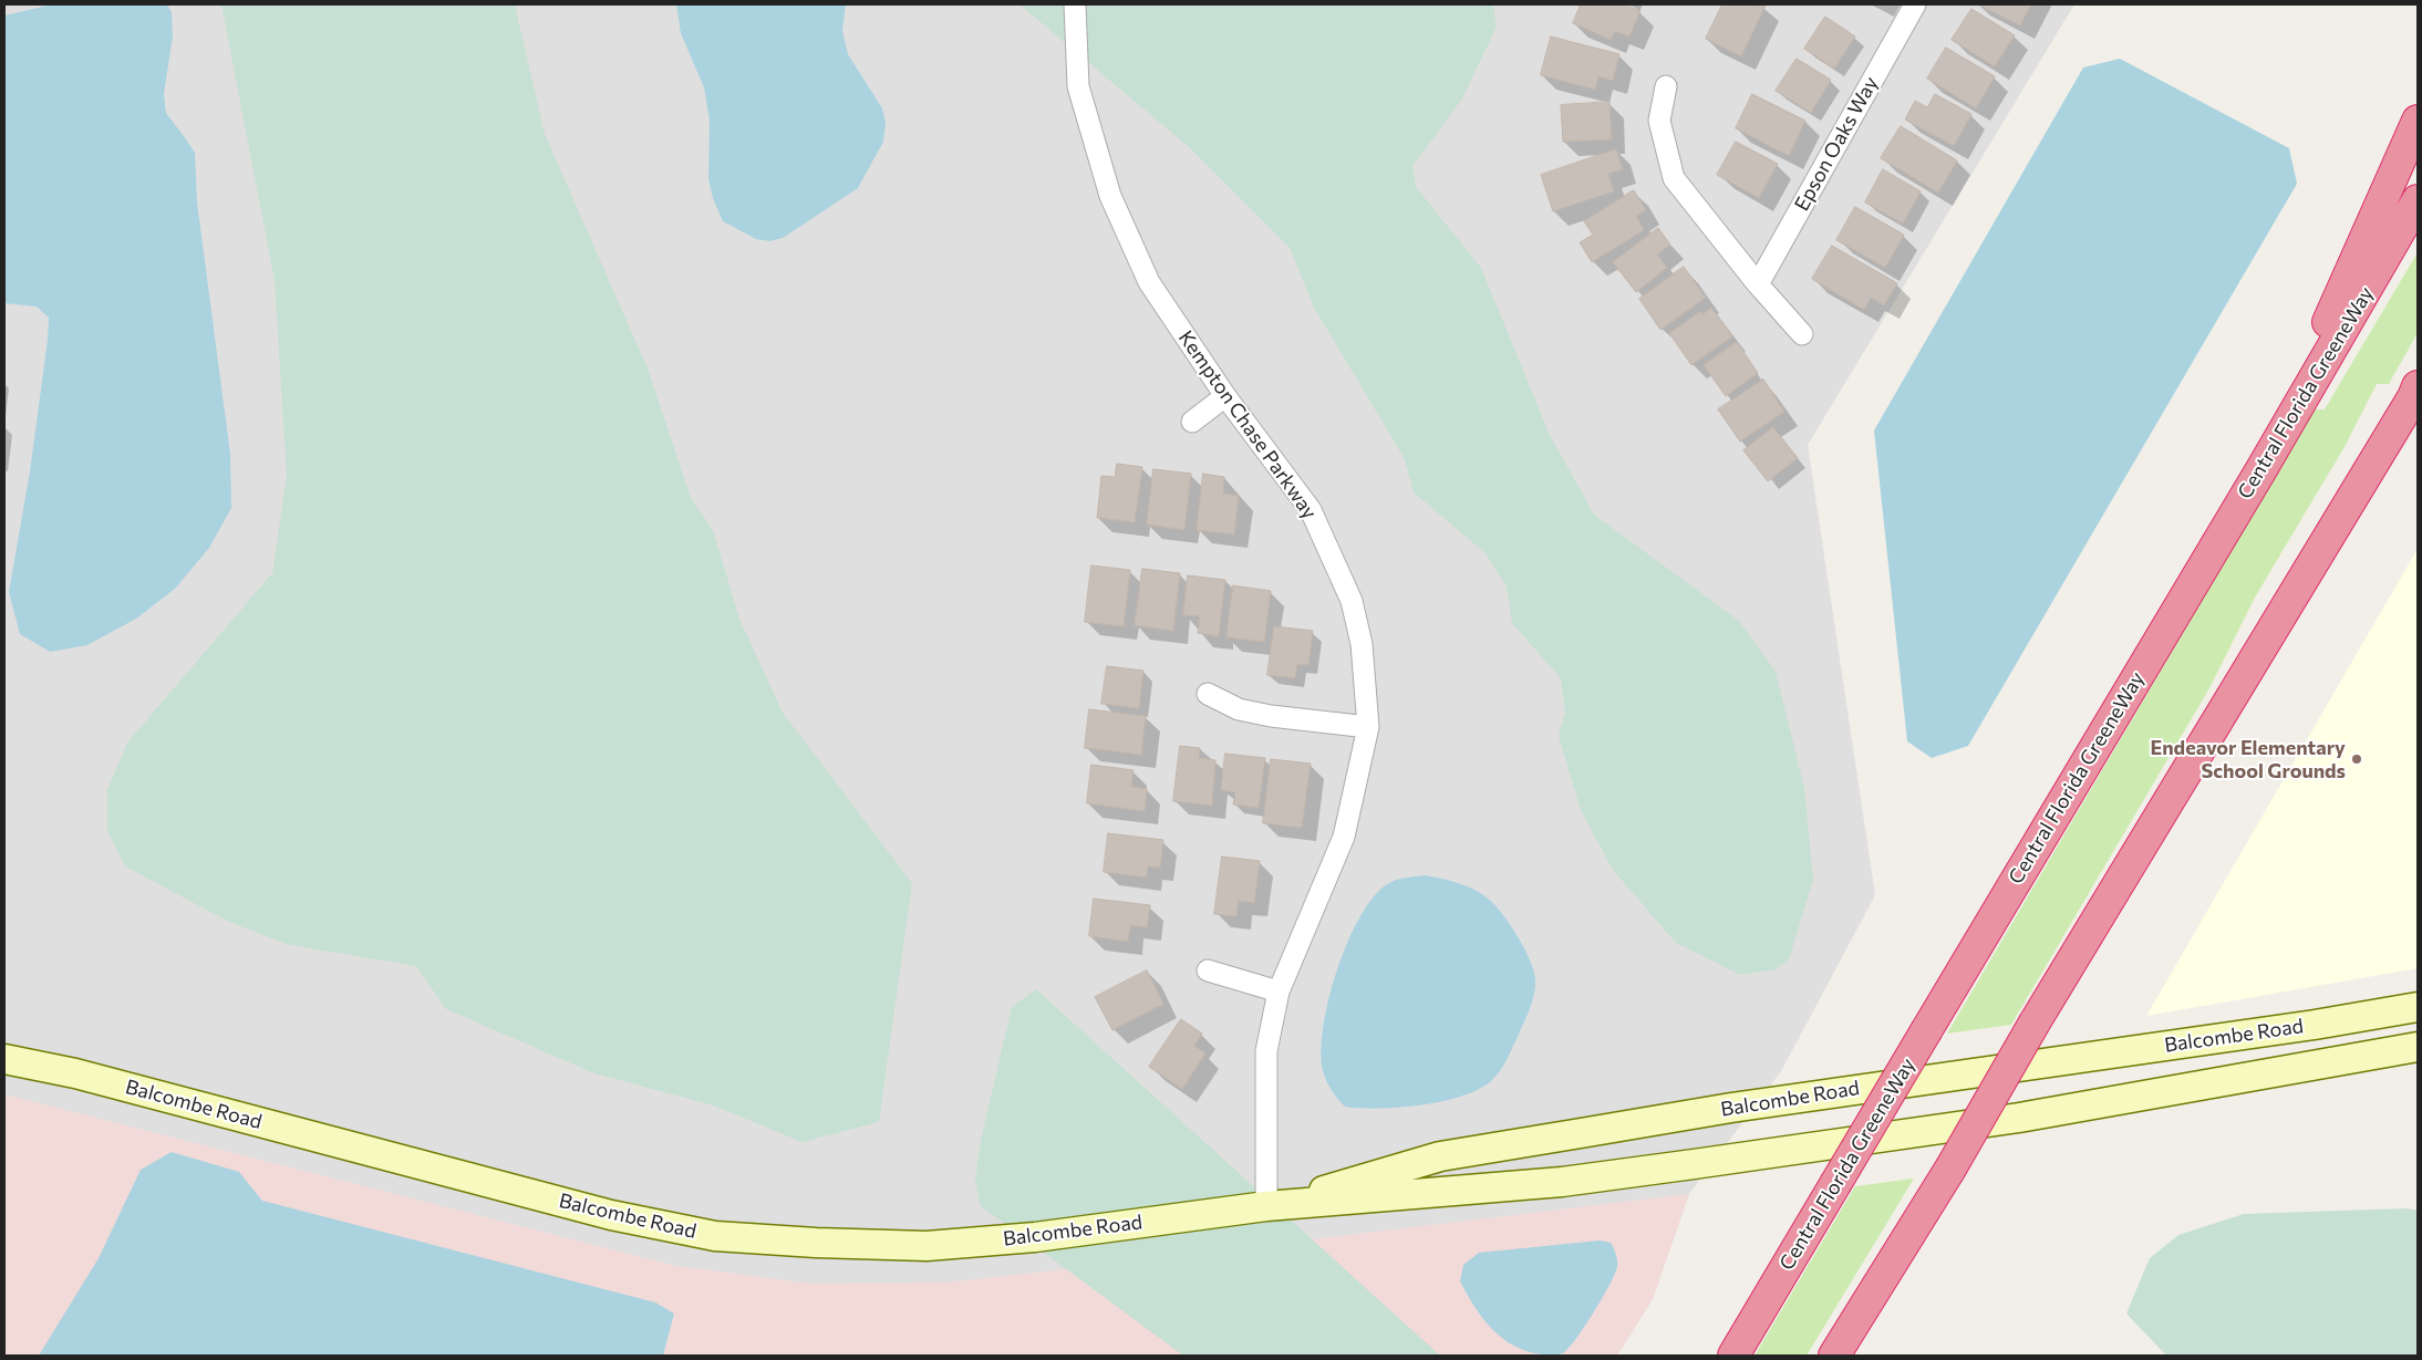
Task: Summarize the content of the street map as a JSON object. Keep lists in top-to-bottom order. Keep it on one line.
{"streets":{"highway":["Central Florida GreeneWay"],"street":["Epson Oaks Way","Kempton Chase Parkway","Balcombe Road"]},"crossings":[["Kempton Chase Parkway","Balcombe Road"]],"places":["Endeavor Elementary School Grounds"]}
